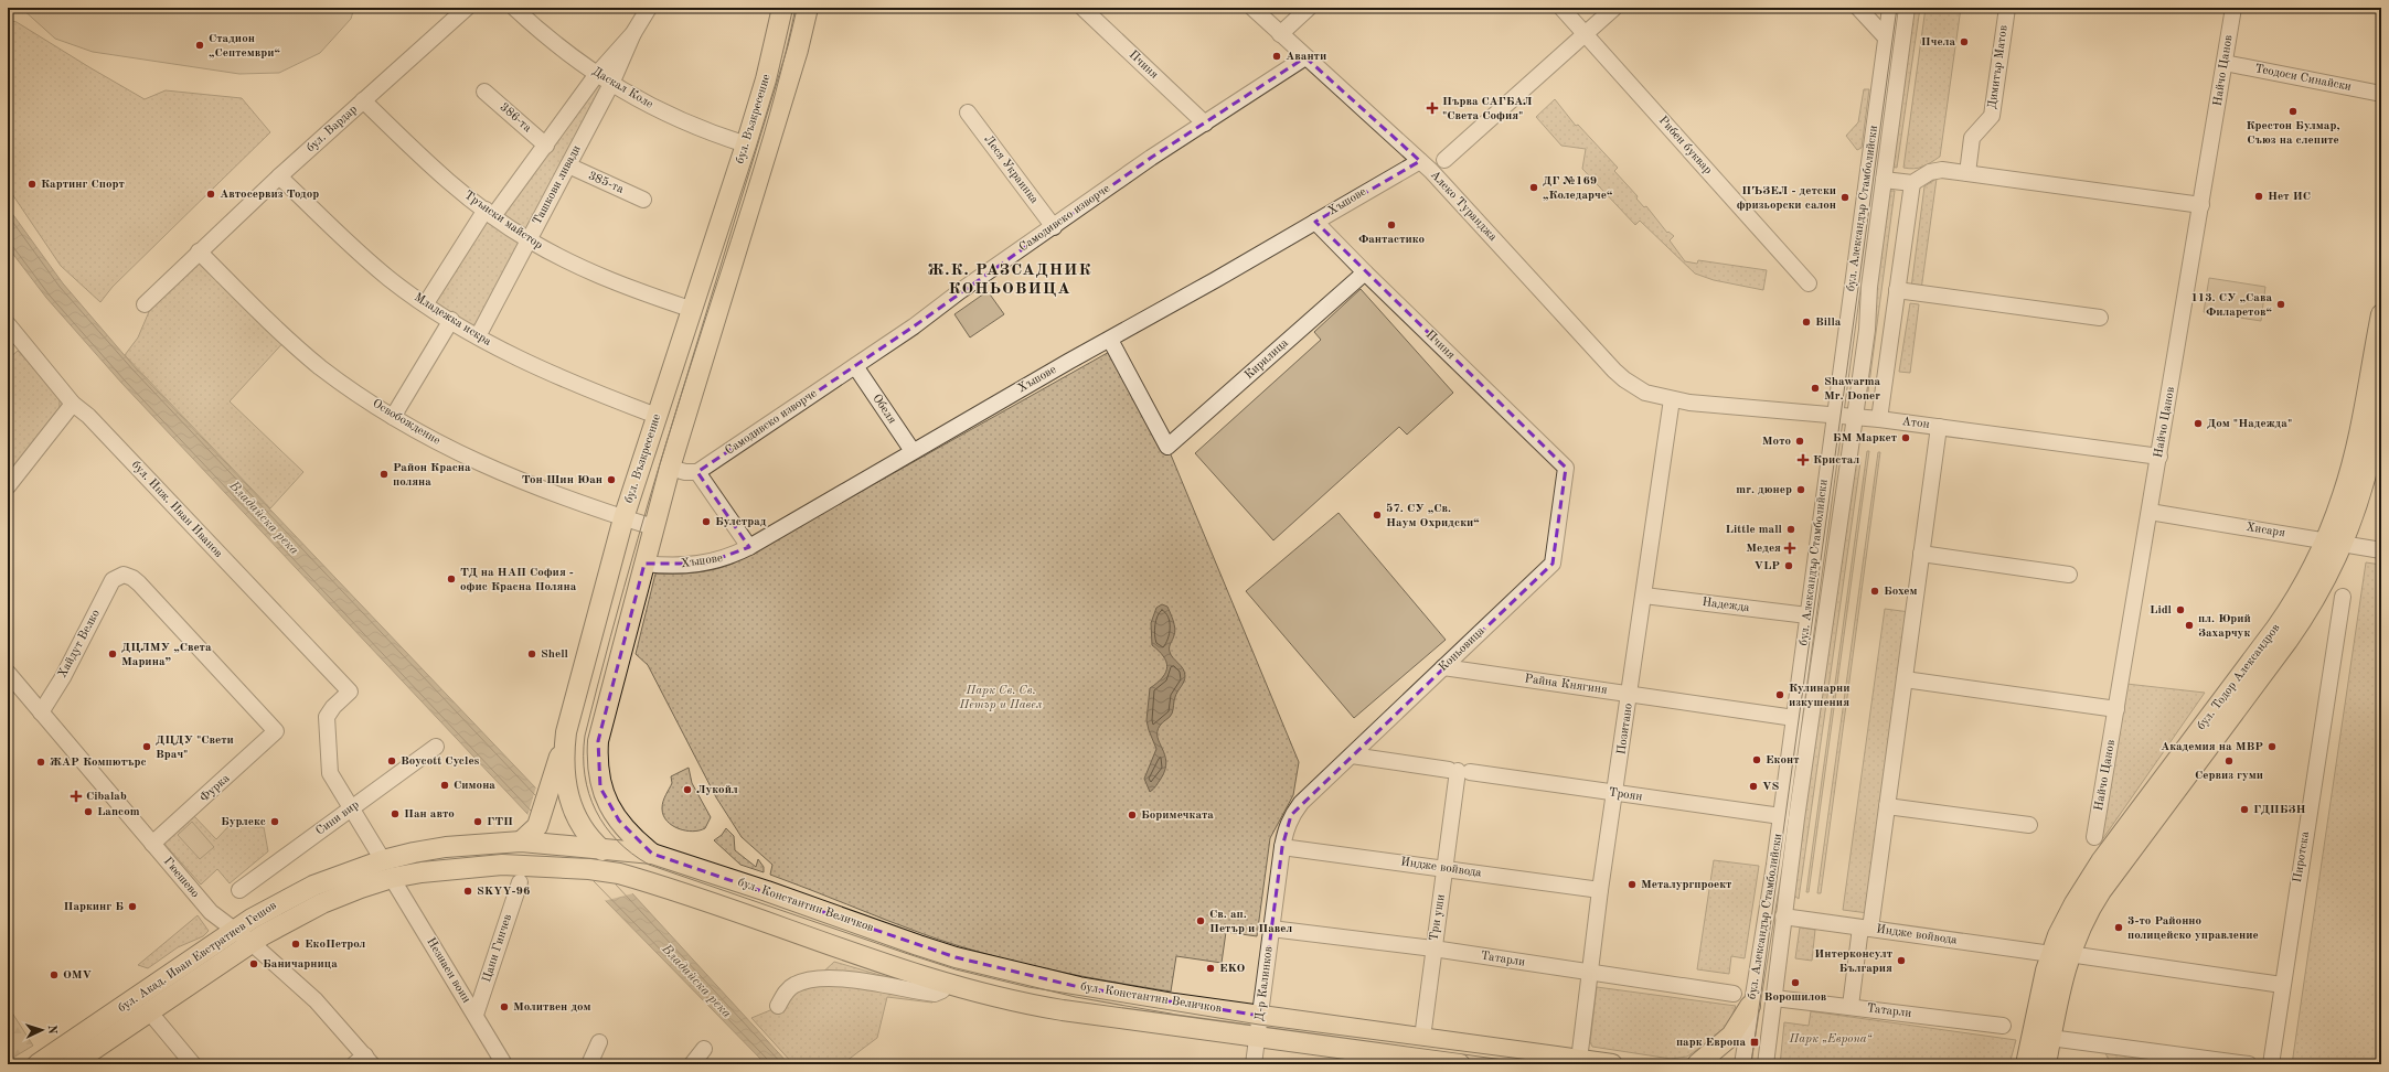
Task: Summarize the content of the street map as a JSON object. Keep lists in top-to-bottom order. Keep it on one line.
{"streets":{"main road":["бул. Възкресение","бул. Тодор Александров","бул. Константин Величков","бул. Акад. Иван Евстратиев Гешов"],"street":["Пчиня","Димитър Матов","Найчо Цанов","Теодоси Синайски","Даскал Коле","386-та","бул. Вардар","Рибен буквар","Леся Украинка","385-та","Ташкови ливади","Хъшове","Алеко Туранджа","бул. Александър Стамболийски","Самодивско изворче","Трънски майстор","Младежка искра","Кирилица","Обеля","Освобождение","Атон","бул. Инж. Иван Иванов","Хисаря","Надежда","Хайдут Велко","Коньовица","Райна Княгиня","Позитано","Фурка","Троян","Сини вир","Пиротска","Индже войвода","Гюешево","Три уши","Цани Гинчев","Татарли","Незнаен воин","Д-р Калинков"]},"crossings":[["Пчиня","Хъшове"],["Пчиня","Самодивско изворче"],["Пчиня","Кирилица"],["Пчиня","Коньовица"],["Найчо Цанов","Теодоси Синайски"],["Найчо Цанов","Атон"],["Найчо Цанов","Хисаря"],["Даскал Коле","бул. Възкресение"],["Даскал Коле","Ташкови ливади"],["386-та","Ташкови ливади"],["бул. Възкресение","Хъшове"],["бул. Възкресение","Трънски майстор"],["бул. Възкресение","Младежка искра"],["бул. Възкресение","Освобождение"],["бул. Възкресение","бул. Константин Величков"],["бул. Възкресение","бул. Акад. Иван Евстратиев Гешов"],["бул. Вардар","Трънски майстор"],["бул. Вардар","Младежка искра"],["бул. Вардар","Освобождение"],["Леся Украинка","Самодивско изворче"],["385-та","Ташкови ливади"],["Ташкови ливади","Трънски майстор"],["Ташкови ливади","Младежка искра"],["Хъшове","Алеко Туранджа"],["Хъшове","Кирилица"],["Хъшове","Обеля"],["Алеко Туранджа","Самодивско изворче"],["Алеко Туранджа","Атон"],["Алеко Туранджа","Позитано"],["бул. Александър Стамболийски","Атон"],["бул. Александър Стамболийски","Надежда"],["бул. Александър Стамболийски","Райна Княгиня"],["бул. Александър Стамболийски","Троян"],["бул. Александър Стамболийски","Индже войвода"],["бул. Александър Стамболийски","Татарли"],["Самодивско изворче","Обеля"],["Атон","Позитано"],["бул. Инж. Иван Иванов","Сини вир"],["Хисаря","бул. Тодор Александров"],["Надежда","Позитано"],["Хайдут Велко","Фурка"],["Хайдут Велко","Гюешево"],["Коньовица","Райна Княгиня"],["Коньовица","Троян"],["Коньовица","Д-р Калинков"],["бул. Тодор Александров","Индже войвода"],["Райна Княгиня","Позитано"],["Позитано","Троян"],["Позитано","Индже войвода"],["Позитано","бул. Константин Величков"],["Позитано","Татарли"],["Фурка","Гюешево"],["Троян","Три уши"],["Пиротска","Индже войвода"],["Индже войвода","Три уши"],["Индже войвода","Д-р Калинков"],["Гюешево","бул. Акад. Иван Евстратиев Гешов"],["бул. Константин Величков","Три уши"],["бул. Константин Величков","бул. Акад. Иван Евстратиев Гешов"],["бул. Константин Величков","Д-р Калинков"],["Три уши","Татарли"],["Цани Гинчев","Незнаен воин"],["бул. Акад. Иван Евстратиев Гешов","Незнаен воин"],["Татарли","Д-р Калинков"]],"districts":["Ж.К. РАЗСАДНИК КОНЬОВИЦА"],"water":["Владайска река"],"parks":["Парк Св. Св. Петър и Павел","Парк „Европа“"],"places":{"other":["Пчела","Стадион „Септември“","Аванти","Крестон Булмар, Съюз на слепите","Картинг Спорт","ДГ №169 „Коледарче“","Автосервиз Тодор","Нет ИС","ПЪЗЕЛ - детски фризьорски салон","Фантастико","113. СУ „Сава Филаретов“","Billa","Shawarma Mr. Doner","Дом \"Надежда\"","БМ Маркет","Мото","Район Красна поляна","Тон Шин Юан","mr. дюнер","57. СУ „Св. Наум Охридски“","Булстрад","Little mall","VLP","ТД на НАП София - офис Красна Поляна","Бохем","Lidl","пл. Юрий Захарчук","ДЦЛМУ „Света Марина”","Shell","Кулинарни изкушения","ДЦДУ \"Свети Врач\"","Академия на МВР","Еконт","Boycott Cycles","Сервиз гуми","ЖАР Компютърс","Симона","VS","Лукойл","ГДПБЗН","Lancom","Пан авто","Боримечката","Бурлекс","ГТП","Металургпроект","SKYY-96","Паркинг Б","Св. ап. Петър и Павел","3-то Районно полицейско управление","ЕкоПетрол","Интерконсулт България","Баничарница","EKO","OMV","Ворошилов","Молитвен дом"],"health":["Първа САГБАЛ \"Света София\"","Кристал","Медея","Cibalab"],"transit":["парк Европа"]},"north":"right"}
